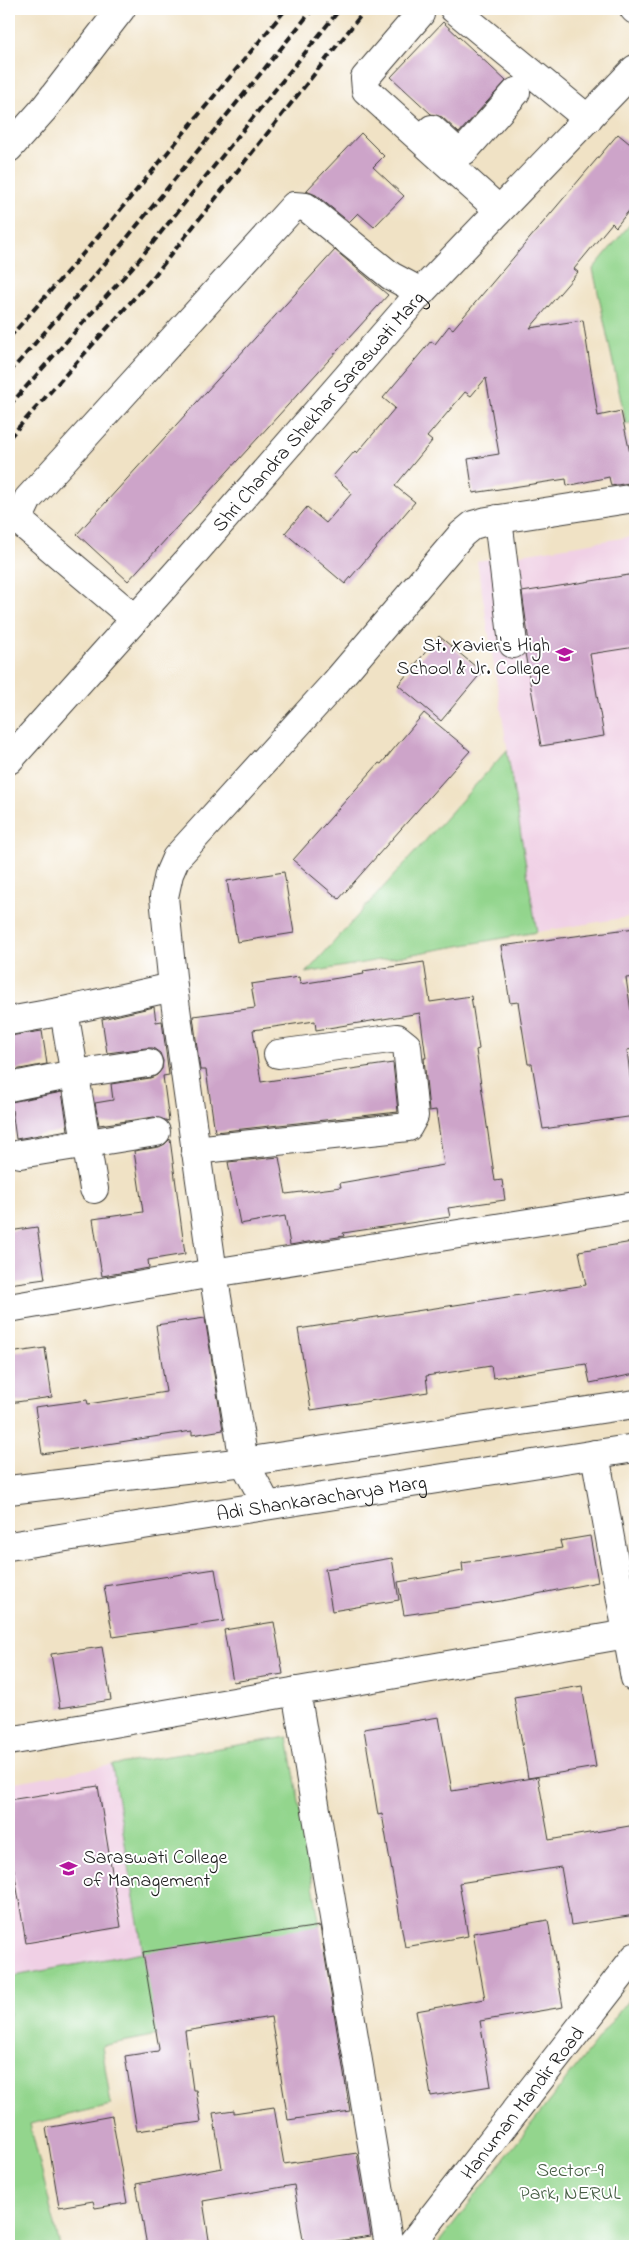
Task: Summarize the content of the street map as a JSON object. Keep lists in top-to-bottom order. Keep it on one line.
{"streets":{"street":["Shri Chandra Shekhar Saraswati Marg","Adi Shankaracharya Marg","Hanuman Mandir Road"]},"parks":["Sector-9 Park, NERUL"],"places":{"school or university":["St. Xavier's High School & Jr. College","Saraswati College of Management"]}}
